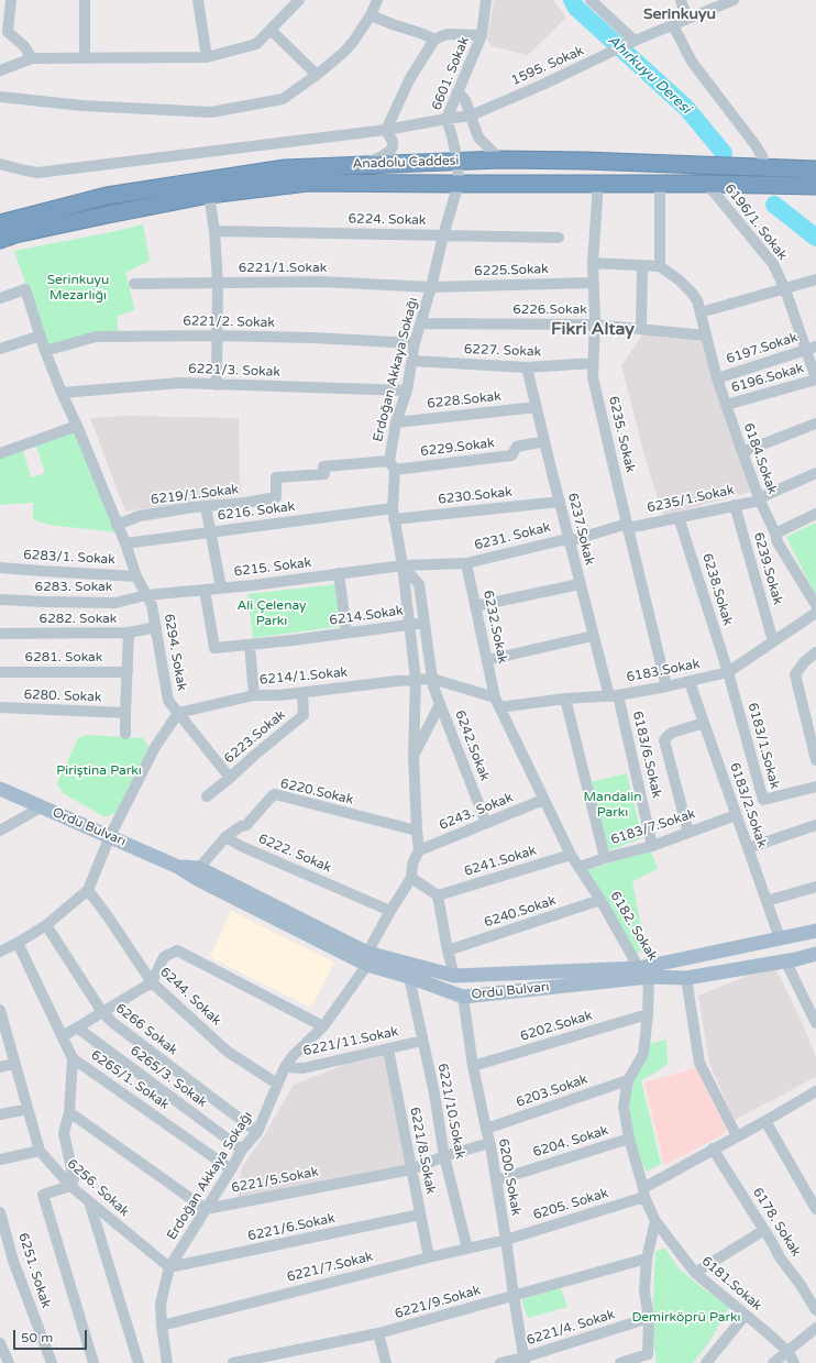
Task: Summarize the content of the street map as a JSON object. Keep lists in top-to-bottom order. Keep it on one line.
{"streets":{"highway":["Anadolu Caddesi"],"main road":["Ordu Bulvarı"],"street":["1595. Sokak","6601. Sokak","6224. Sokak","6196/1. Sokak","6221/1.Sokak","6225.Sokak","6226.Sokak","6221/2. Sokak","6197.Sokak","6227. Sokak","Erdoğan Akkaya Sokağı","6221/3. Sokak","6196.Sokak","6228.Sokak","6235. Sokak","6229.Sokak","6184.Sokak","6219/1.Sokak","6230.Sokak","6235/1.Sokak","6216. Sokak","6237.Sokak","6231. Sokak","6283/1. Sokak","6215. Sokak","6239.Sokak","6283. Sokak","6238.Sokak","6214.Sokak","6282. Sokak","6232.Sokak","6294. Sokak","6281. Sokak","6183.Sokak","6214/1.Sokak","6280. Sokak","6223.Sokak","6242.Sokak","6183/1.Sokak","6183/6.Sokak","6220.Sokak","6183/2.Sokak","6243. Sokak","6183/7.Sokak","6222. Sokak","6241.Sokak","6240.Sokak","6182. Sokak","6244. Sokak","6202.Sokak","6266 Sokak","6221/11.Sokak","6265/3. Sokak","6265/1. Sokak","6203.Sokak","6221/10.Sokak","6204. Sokak","6221/8.Sokak","6200. Sokak","6221/5.Sokak","6256. Sokak","6205. Sokak","6178. Sokak","6221/6.Sokak","6221/7.Sokak","6251. Sokak","6181.Sokak","6221/9.Sokak","6221/4. Sokak"]},"crossings":[["1595. Sokak","6601. Sokak"],["6601. Sokak","Anadolu Caddesi"],["6601. Sokak","Erdoğan Akkaya Sokağı"],["Anadolu Caddesi","6196/1. Sokak"],["Anadolu Caddesi","Erdoğan Akkaya Sokağı"],["Anadolu Caddesi","6235. Sokak"],["6224. Sokak","Erdoğan Akkaya Sokağı"],["6196/1. Sokak","6197.Sokak"],["6196/1. Sokak","6196.Sokak"],["6221/1.Sokak","6225.Sokak"],["6221/1.Sokak","Erdoğan Akkaya Sokağı"],["6225.Sokak","Erdoğan Akkaya Sokağı"],["6225.Sokak","6235. Sokak"],["6226.Sokak","Erdoğan Akkaya Sokağı"],["6226.Sokak","6235. Sokak"],["6226.Sokak","6184.Sokak"],["6221/2. Sokak","Erdoğan Akkaya Sokağı"],["6221/2. Sokak","6294. Sokak"],["6197.Sokak","6184.Sokak"],["6227. Sokak","Erdoğan Akkaya Sokağı"],["6227. Sokak","6235. Sokak"],["6227. Sokak","6237.Sokak"],["Erdoğan Akkaya Sokağı","6221/3. Sokak"],["Erdoğan Akkaya Sokağı","6228.Sokak"],["Erdoğan Akkaya Sokağı","6229.Sokak"],["Erdoğan Akkaya Sokağı","6219/1.Sokak"],["Erdoğan Akkaya Sokağı","6230.Sokak"],["Erdoğan Akkaya Sokağı","6216. Sokak"],["Erdoğan Akkaya Sokağı","6231. Sokak"],["Erdoğan Akkaya Sokağı","6215. Sokak"],["Erdoğan Akkaya Sokağı","6214.Sokak"],["Erdoğan Akkaya Sokağı","6214/1.Sokak"],["Erdoğan Akkaya Sokağı","6242.Sokak"],["Erdoğan Akkaya Sokağı","6220.Sokak"],["Erdoğan Akkaya Sokağı","6243. Sokak"],["Erdoğan Akkaya Sokağı","Ordu Bulvarı"],["Erdoğan Akkaya Sokağı","6222. Sokak"],["Erdoğan Akkaya Sokağı","6244. Sokak"],["Erdoğan Akkaya Sokağı","6266 Sokak"],["Erdoğan Akkaya Sokağı","6221/11.Sokak"],["Erdoğan Akkaya Sokağı","6265/3. Sokak"],["Erdoğan Akkaya Sokağı","6265/1. Sokak"],["Erdoğan Akkaya Sokağı","6221/5.Sokak"],["Erdoğan Akkaya Sokağı","6256. Sokak"],["Erdoğan Akkaya Sokağı","6221/6.Sokak"],["Erdoğan Akkaya Sokağı","6221/7.Sokak"],["6221/3. Sokak","6294. Sokak"],["6196.Sokak","6184.Sokak"],["6228.Sokak","6237.Sokak"],["6235. Sokak","6235/1.Sokak"],["6235. Sokak","6231. Sokak"],["6235. Sokak","6183.Sokak"],["6229.Sokak","6219/1.Sokak"],["6229.Sokak","6237.Sokak"],["6184.Sokak","6235/1.Sokak"],["6219/1.Sokak","6294. Sokak"],["6230.Sokak","6216. Sokak"],["6230.Sokak","6237.Sokak"],["6235/1.Sokak","6231. Sokak"],["6235/1.Sokak","6239.Sokak"],["6235/1.Sokak","6238.Sokak"],["6216. Sokak","6294. Sokak"],["6237.Sokak","6231. Sokak"],["6237.Sokak","6183.Sokak"],["6237.Sokak","6183/6.Sokak"],["6231. Sokak","6215. Sokak"],["6231. Sokak","6232.Sokak"],["6283/1. Sokak","6294. Sokak"],["6215. Sokak","6283. Sokak"],["6215. Sokak","6214.Sokak"],["6215. Sokak","6294. Sokak"],["6239.Sokak","6183.Sokak"],["6283. Sokak","6294. Sokak"],["6238.Sokak","6183.Sokak"],["6238.Sokak","6183/1.Sokak"],["6282. Sokak","6294. Sokak"],["6232.Sokak","6183.Sokak"],["6232.Sokak","6182. Sokak"],["6294. Sokak","6214/1.Sokak"],["6294. Sokak","6223.Sokak"],["6183.Sokak","6183/1.Sokak"],["6183.Sokak","6183/6.Sokak"],["6183.Sokak","6183/2.Sokak"],["6183.Sokak","6182. Sokak"],["6214/1.Sokak","6223.Sokak"],["6242.Sokak","6243. Sokak"],["6183/6.Sokak","6183/7.Sokak"],["6220.Sokak","6222. Sokak"],["6183/2.Sokak","Ordu Bulvarı"],["6183/2.Sokak","6183/7.Sokak"],["6243. Sokak","6182. Sokak"],["Ordu Bulvarı","6182. Sokak"],["Ordu Bulvarı","6221/10.Sokak"],["Ordu Bulvarı","6200. Sokak"],["6183/7.Sokak","6182. Sokak"],["6241.Sokak","6182. Sokak"],["6240.Sokak","6182. Sokak"],["6182. Sokak","6202.Sokak"],["6182. Sokak","6203.Sokak"],["6182. Sokak","6204. Sokak"],["6182. Sokak","6205. Sokak"],["6182. Sokak","6181.Sokak"],["6202.Sokak","6200. Sokak"],["6221/11.Sokak","6221/10.Sokak"],["6221/11.Sokak","6221/8.Sokak"],["6203.Sokak","6200. Sokak"],["6221/10.Sokak","6221/5.Sokak"],["6221/10.Sokak","6221/7.Sokak"],["6204. Sokak","6200. Sokak"],["6221/8.Sokak","6221/5.Sokak"],["6221/8.Sokak","6221/6.Sokak"],["6221/8.Sokak","6221/7.Sokak"],["6200. Sokak","6221/5.Sokak"],["6200. Sokak","6205. Sokak"],["6200. Sokak","6221/7.Sokak"],["6200. Sokak","6221/9.Sokak"],["6200. Sokak","6221/4. Sokak"],["6256. Sokak","6221/6.Sokak"],["6205. Sokak","6178. Sokak"],["6205. Sokak","6221/7.Sokak"]],"districts":["Serinkuyu","Fikri Altay"],"water":["Ahırkuyu Deresi"],"parks":["Serinkuyu Mezarlığı","Ali Çelenay Parkı","Piriştina Parkı","Mandalin Parkı","Demirköprü Parkı"],"scale_bar":"50 m"}
